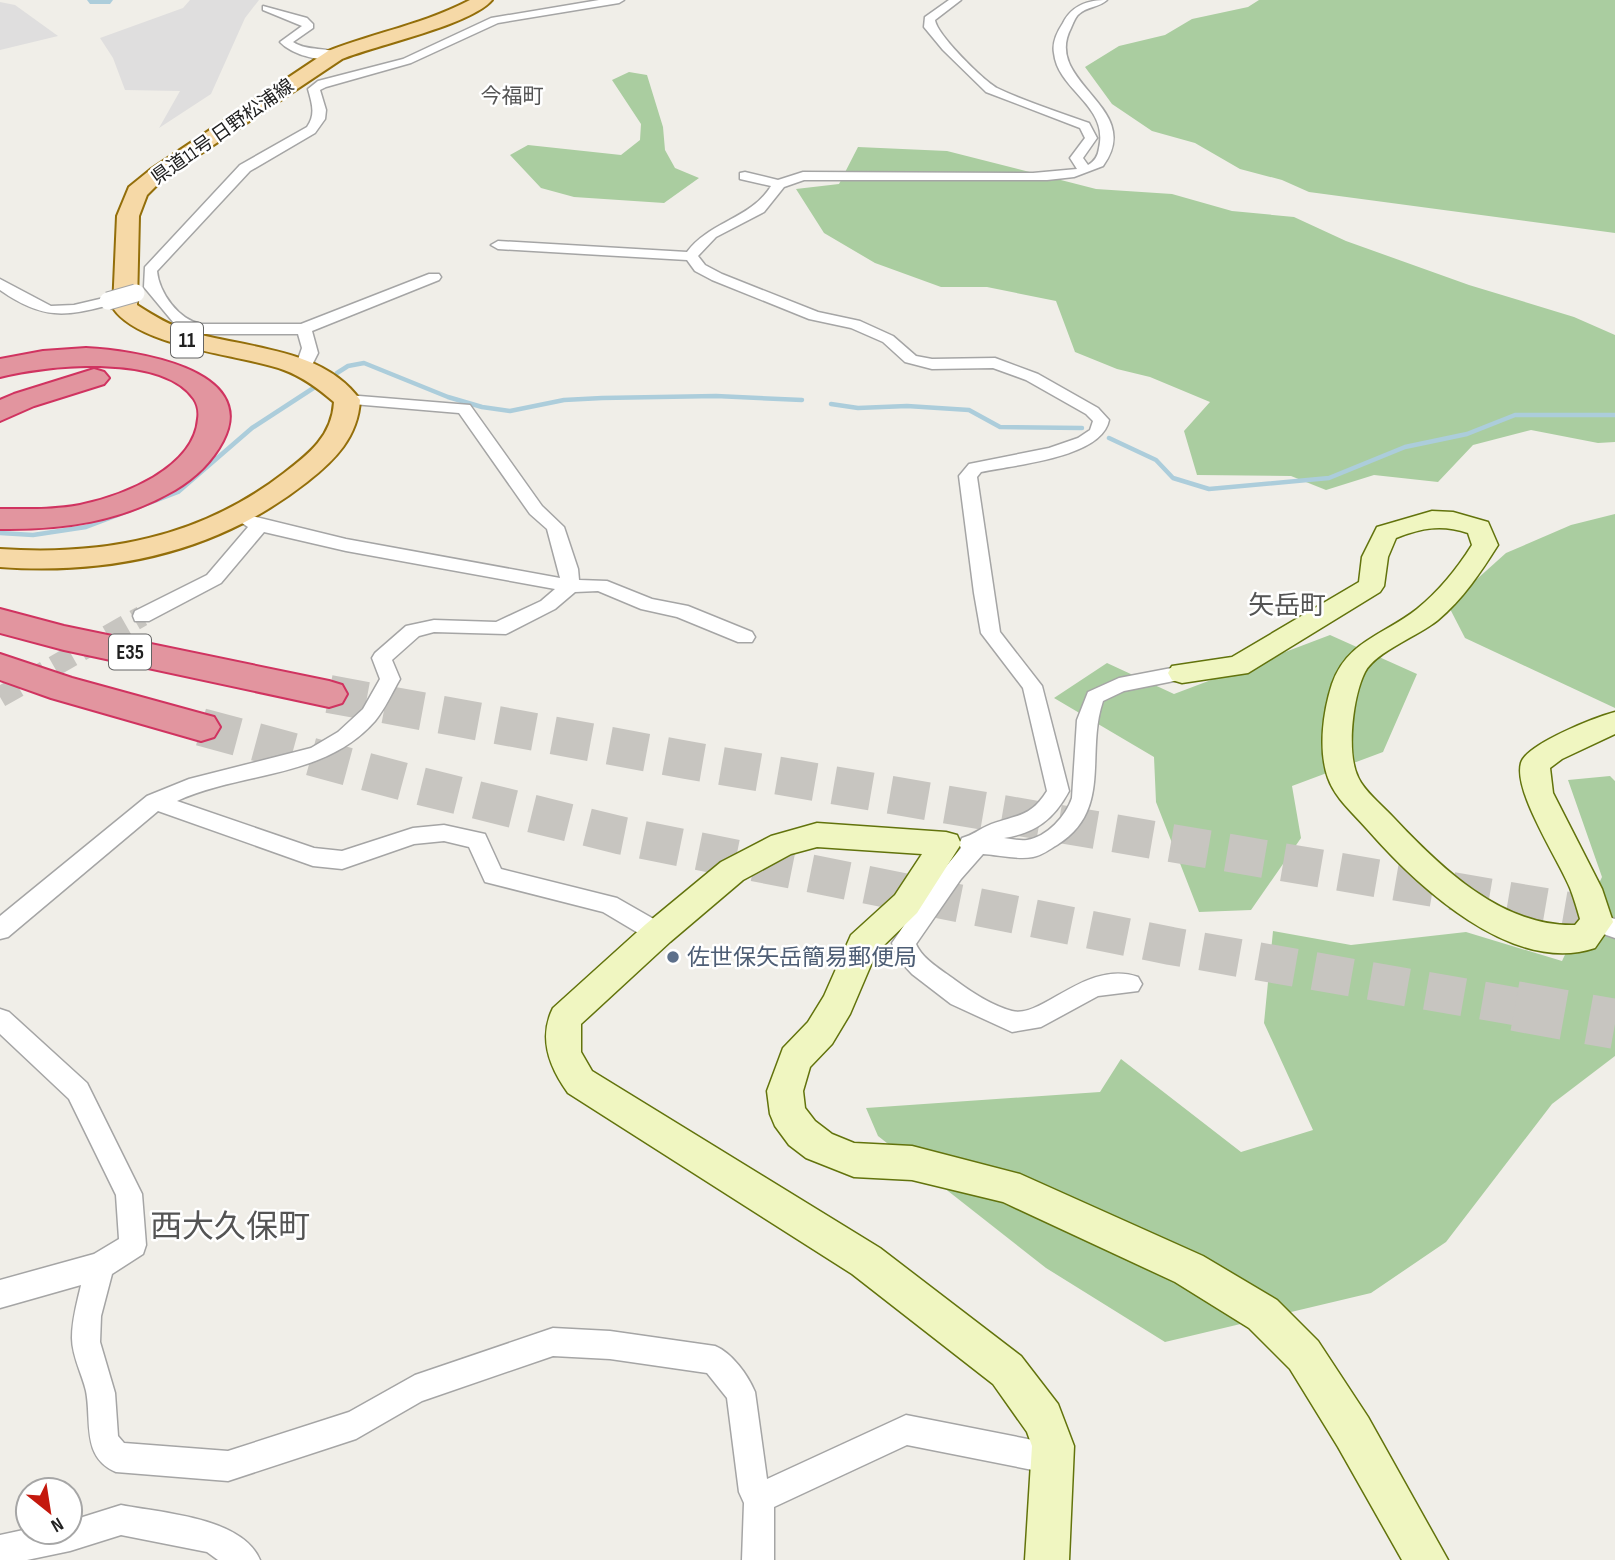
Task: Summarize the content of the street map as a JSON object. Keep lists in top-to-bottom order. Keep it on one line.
{"streets":{"highway":["E35"],"main road":["県道11号 日野松浦線","11"]},"districts":["今福町","矢岳町","西大久保町"],"places":["佐世保矢岳簡易郵便局"],"north":"bottom right"}
